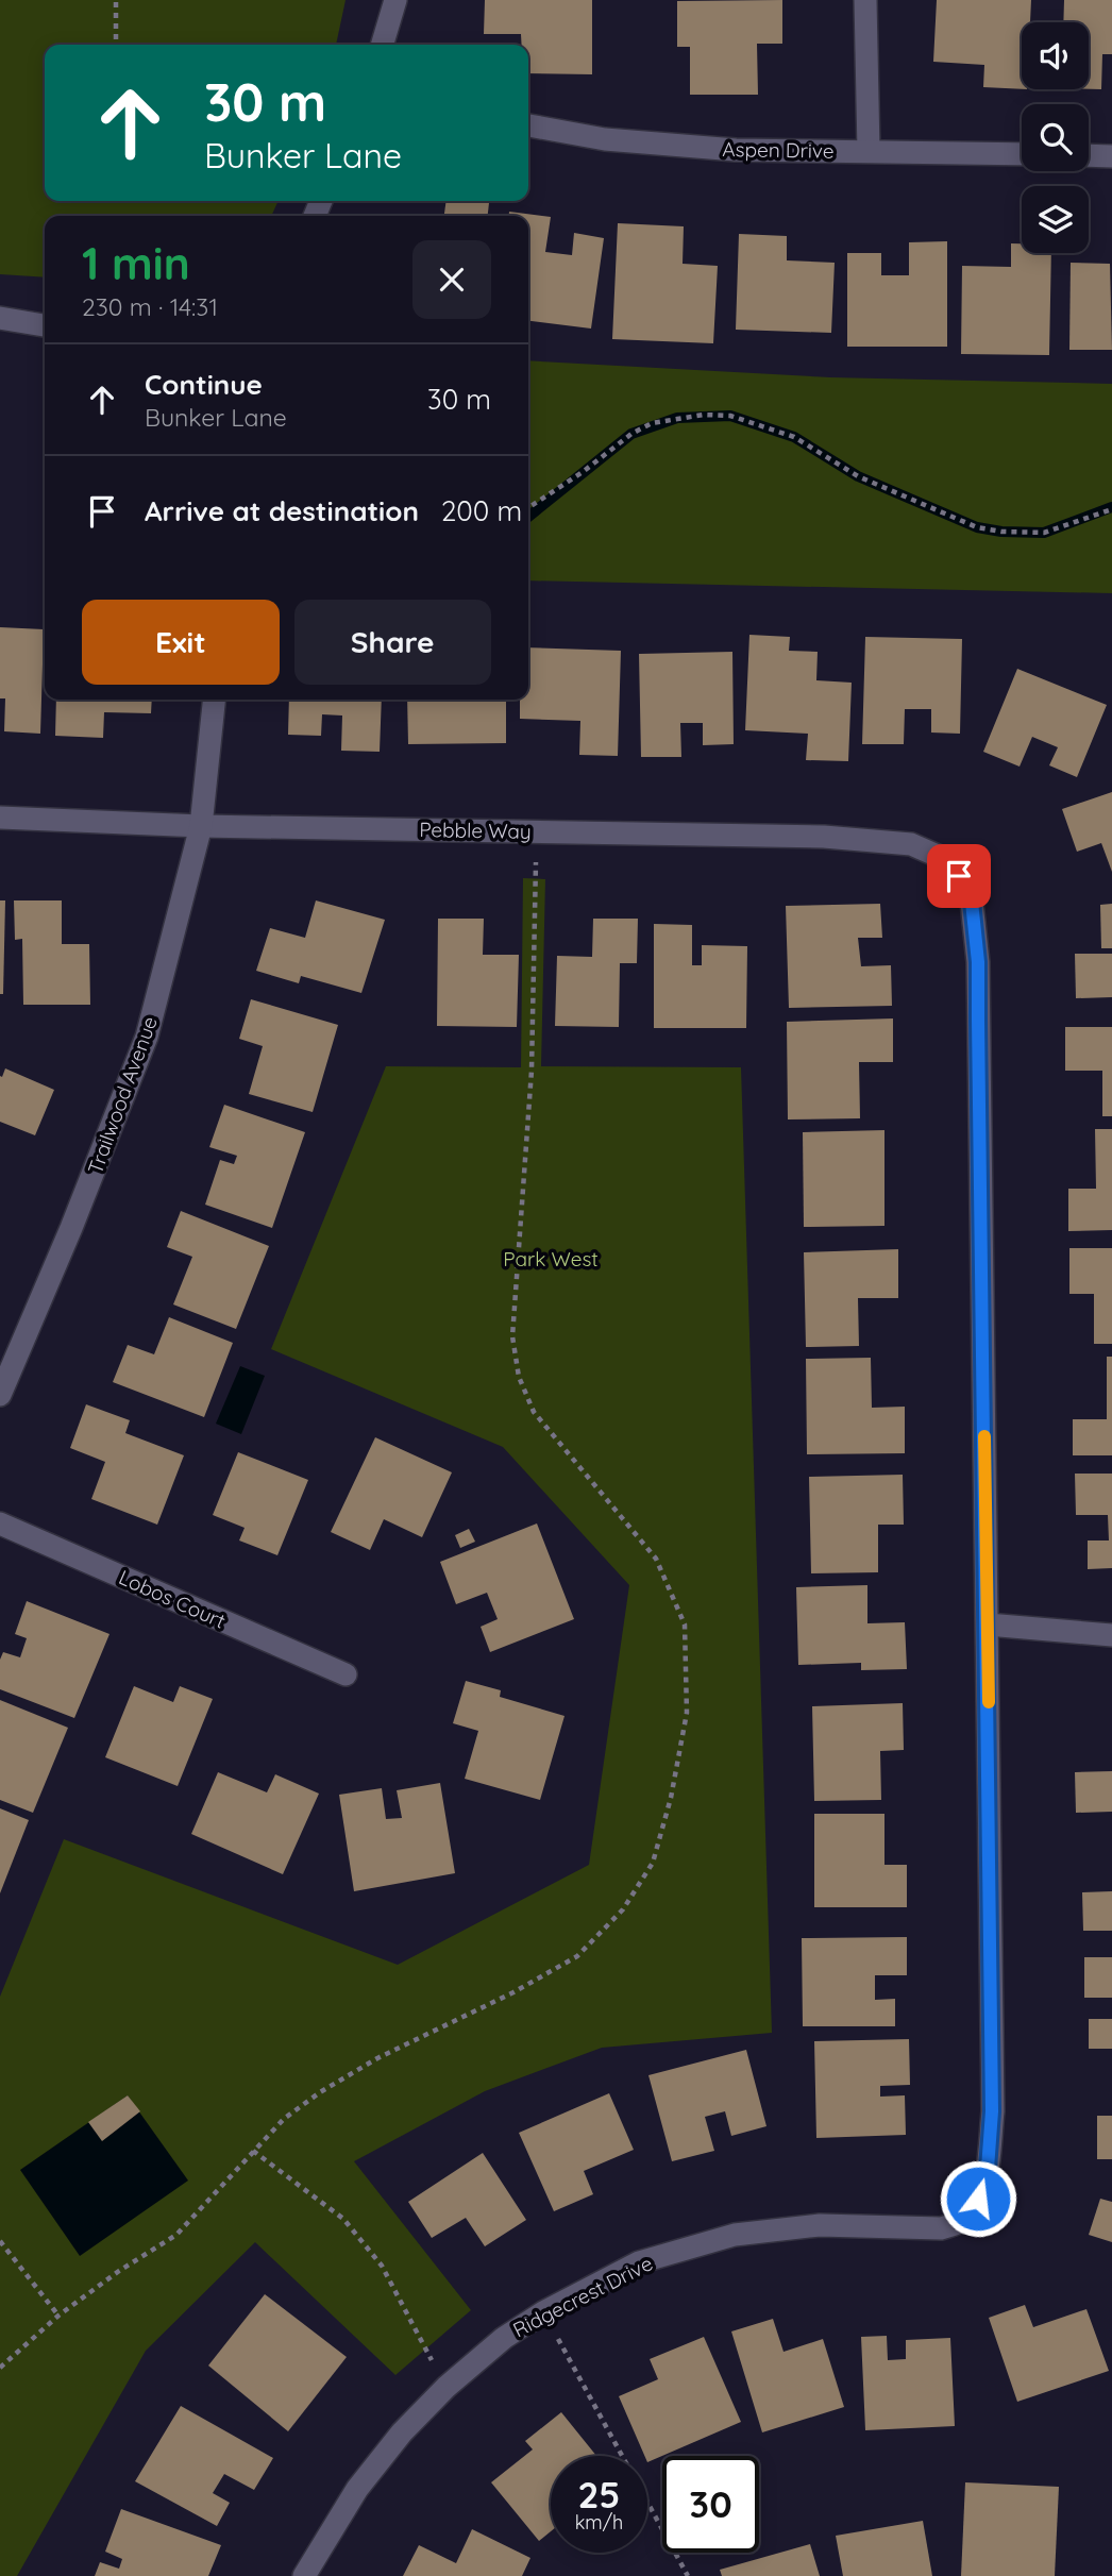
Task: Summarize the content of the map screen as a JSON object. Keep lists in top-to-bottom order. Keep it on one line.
{"streets":{"street":["Aspen Drive","Pebble Way","Trailwood Avenue","Lobos Court","Ridgecrest Drive"]},"crossings":[["Pebble Way","Trailwood Avenue"],["Pebble Way","Ridgecrest Drive"]],"parks":["Park West"],"page":{"turn":["30 m","Bunker Lane"],"heading":["1 min","230 m · 14:31"],"list":[{"name":"Continue","note":"Bunker Lane","value":"30 m"},{"name":"Arrive at destination","value":"200 m"}],"buttons":["Exit","Share"],"speed":"25 km/h","limit":"30"}}
